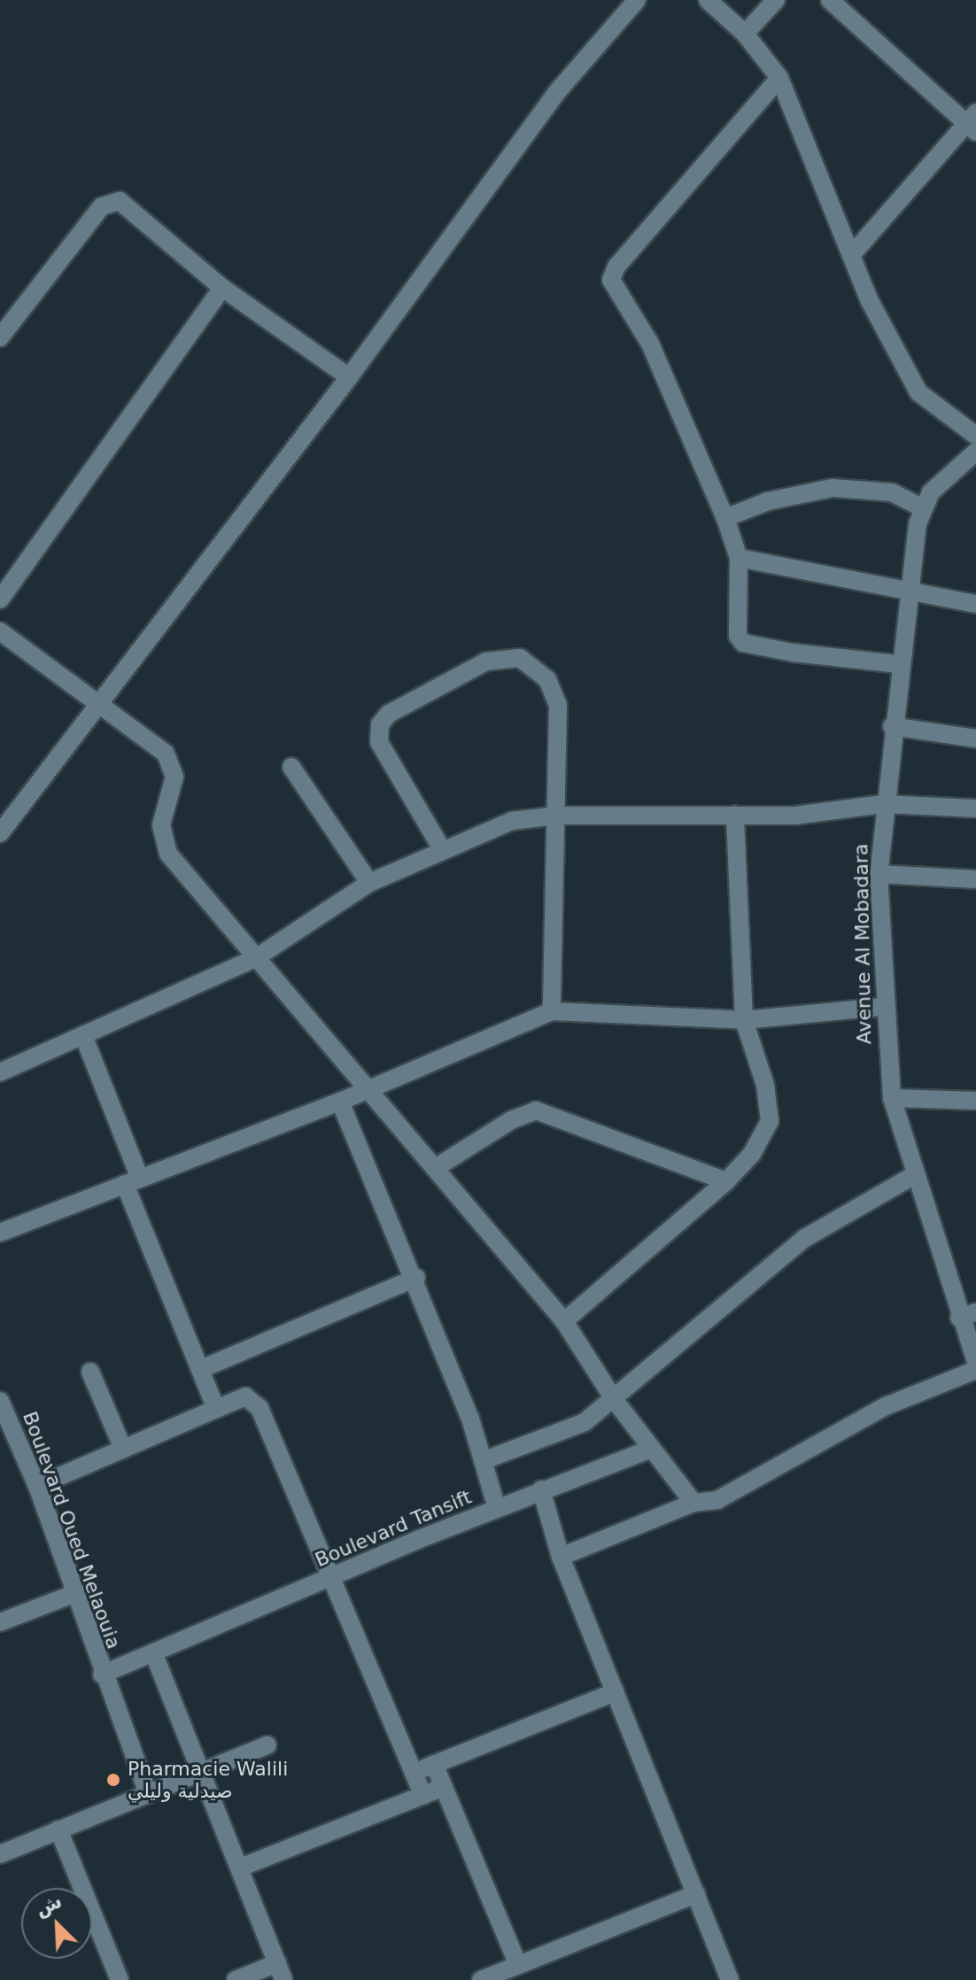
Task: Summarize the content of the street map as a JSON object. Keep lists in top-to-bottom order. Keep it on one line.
{"streets":{"street":["Avenue Al Mobadara","Boulevard Tansift","Boulevard Oued Melaouia"]},"crossings":[["Boulevard Tansift","Boulevard Oued Melaouia"]],"places":["Pharmacie Walili صيدلية وليلي"],"north":"top left"}
